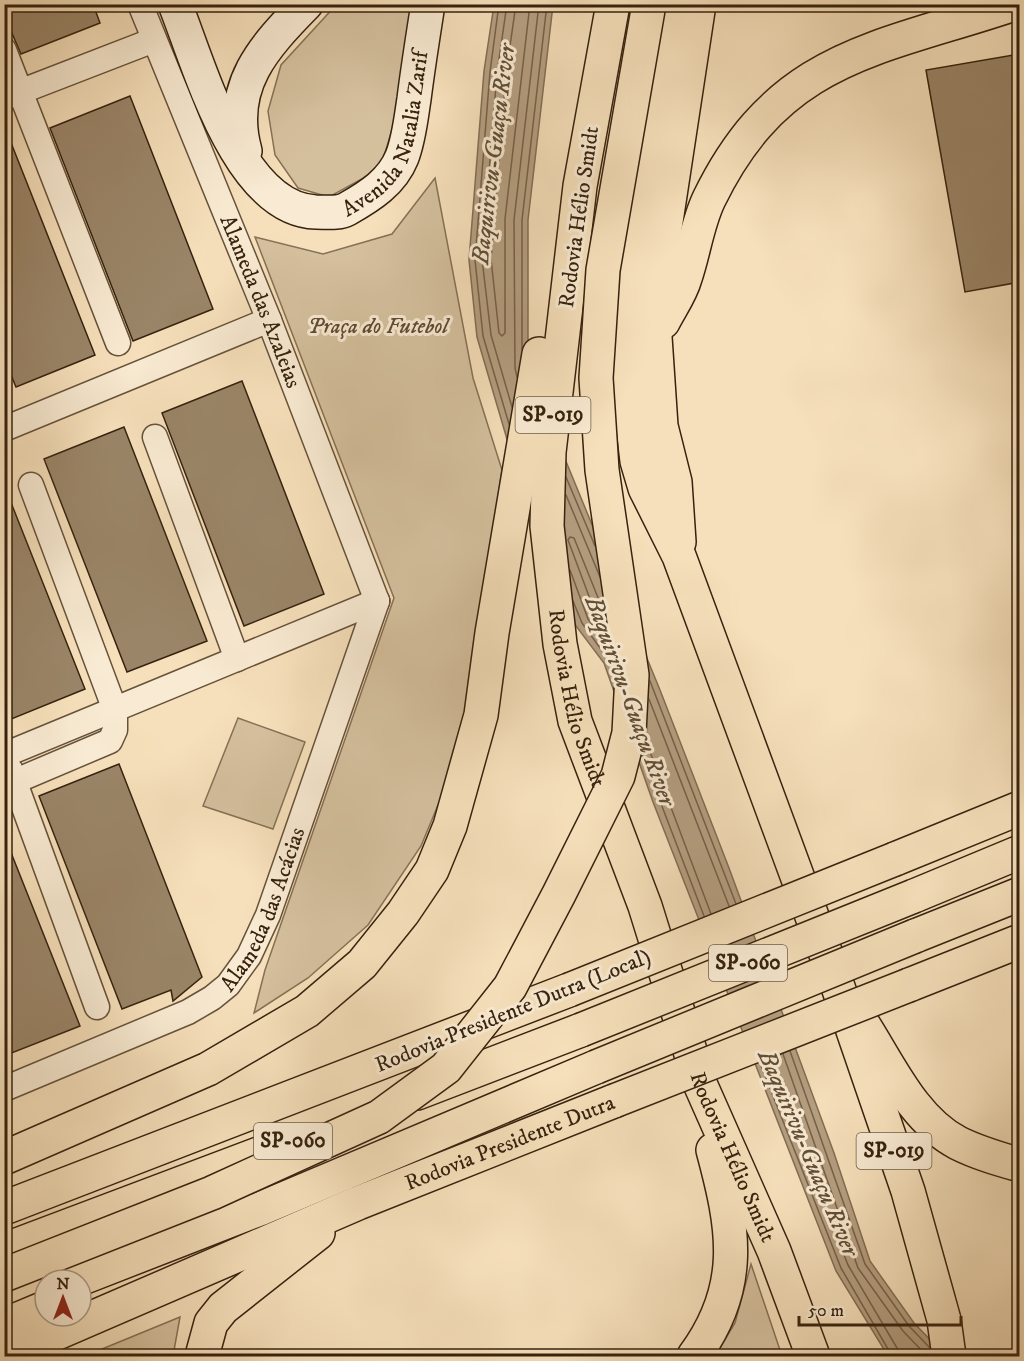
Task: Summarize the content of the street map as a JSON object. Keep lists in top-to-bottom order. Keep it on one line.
{"streets":{"highway":["Rodovia Hélio Smidt","SP-019","SP-060","Rodovia Presidente Dutra (Local)","Rodovia Presidente Dutra"],"main road":["Avenida Natalia Zarif"],"street":["Alameda das Azaleias","Alameda das Acácias"]},"crossings":[["Alameda das Azaleias","Alameda das Acácias"]],"water":["Baquirivu-Guaçu River"],"parks":["Praça do Futebol"],"scale_bar":"50 m","north":"top"}
